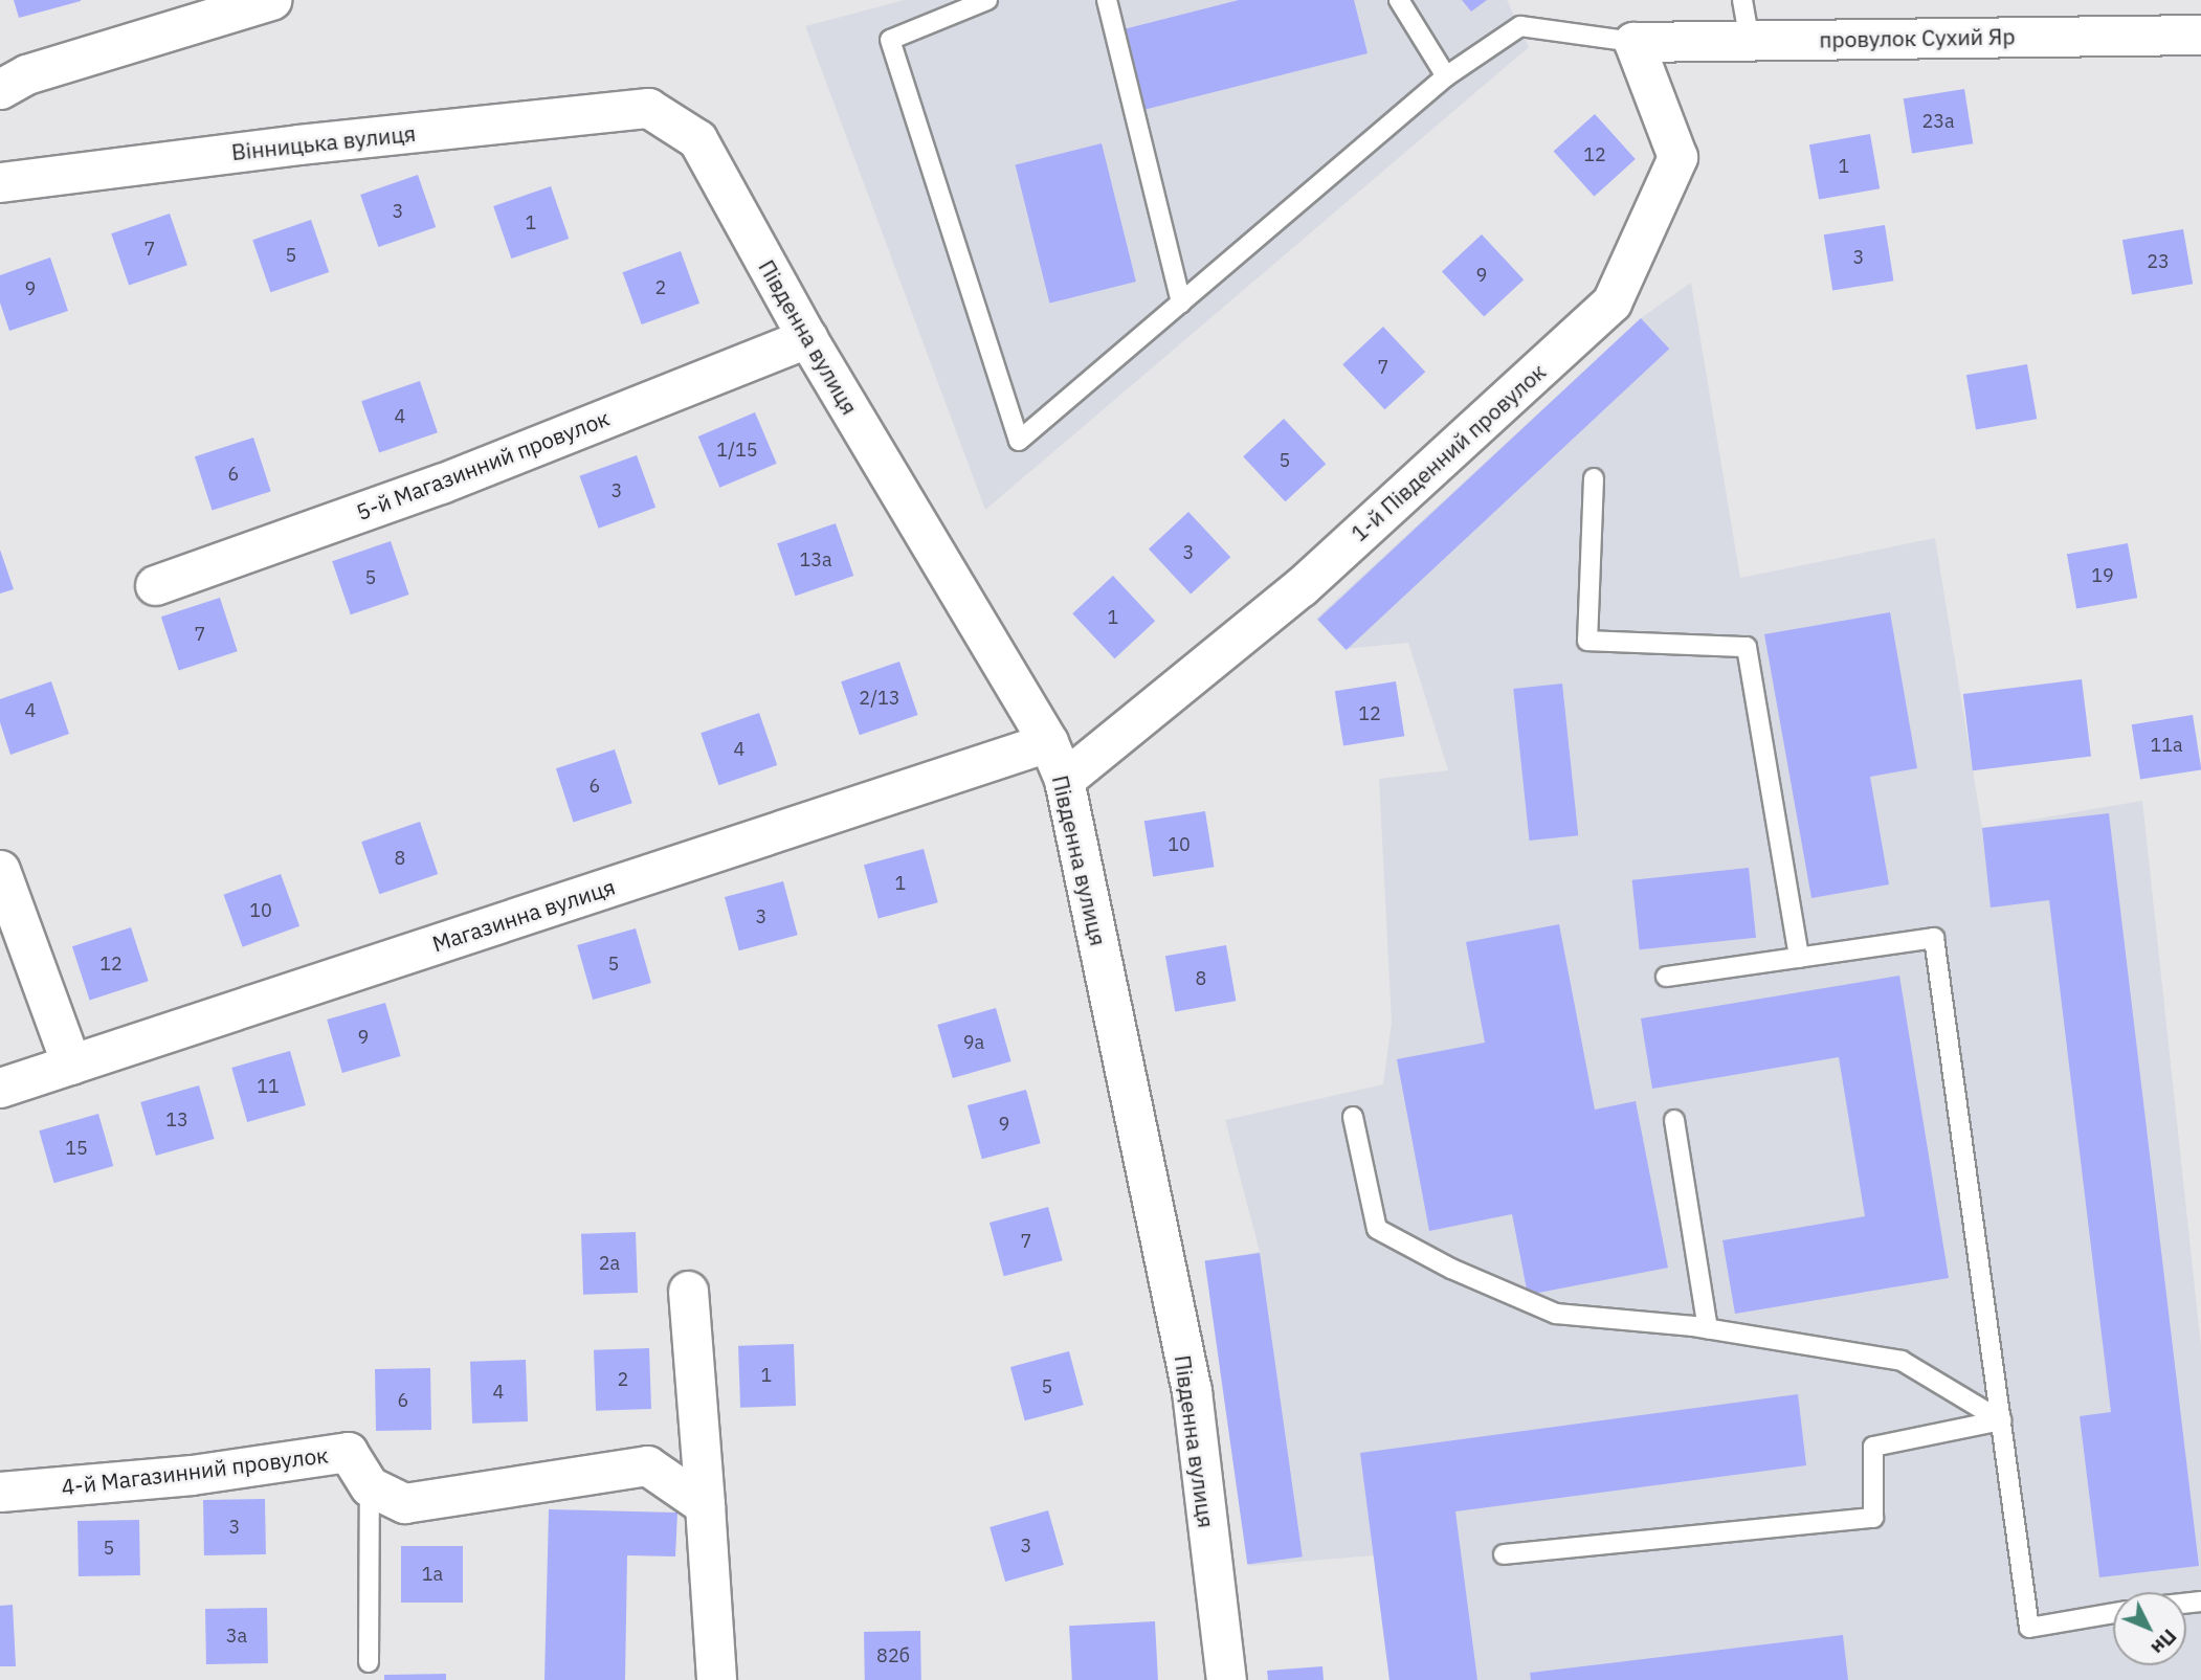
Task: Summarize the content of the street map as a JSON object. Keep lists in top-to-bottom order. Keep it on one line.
{"streets":{"street":["провулок Сухий Яр","Вінницька вулиця","Південна вулиця","1-й Південний провулок","5-й Магазинний провулок","Магазинна вулиця","4-й Магазинний провулок"]},"crossings":[["провулок Сухий Яр","1-й Південний провулок"],["Вінницька вулиця","Південна вулиця"],["Південна вулиця","1-й Південний провулок"],["Південна вулиця","5-й Магазинний провулок"],["Південна вулиця","Магазинна вулиця"]],"house_numbers":["23а","12","1","3","1","7","5","3","23","9","2","9","7","4","1/15","5","6","3","3","13а","19","5","1","7","2/13","4","12","11а","4","6","10","8","1","10","3","12","5","8","9","9а","11","13","9","15","7","2а","1","2","5","4","6","3","3","5","1а","3а","82б"],"north":"bottom right"}
